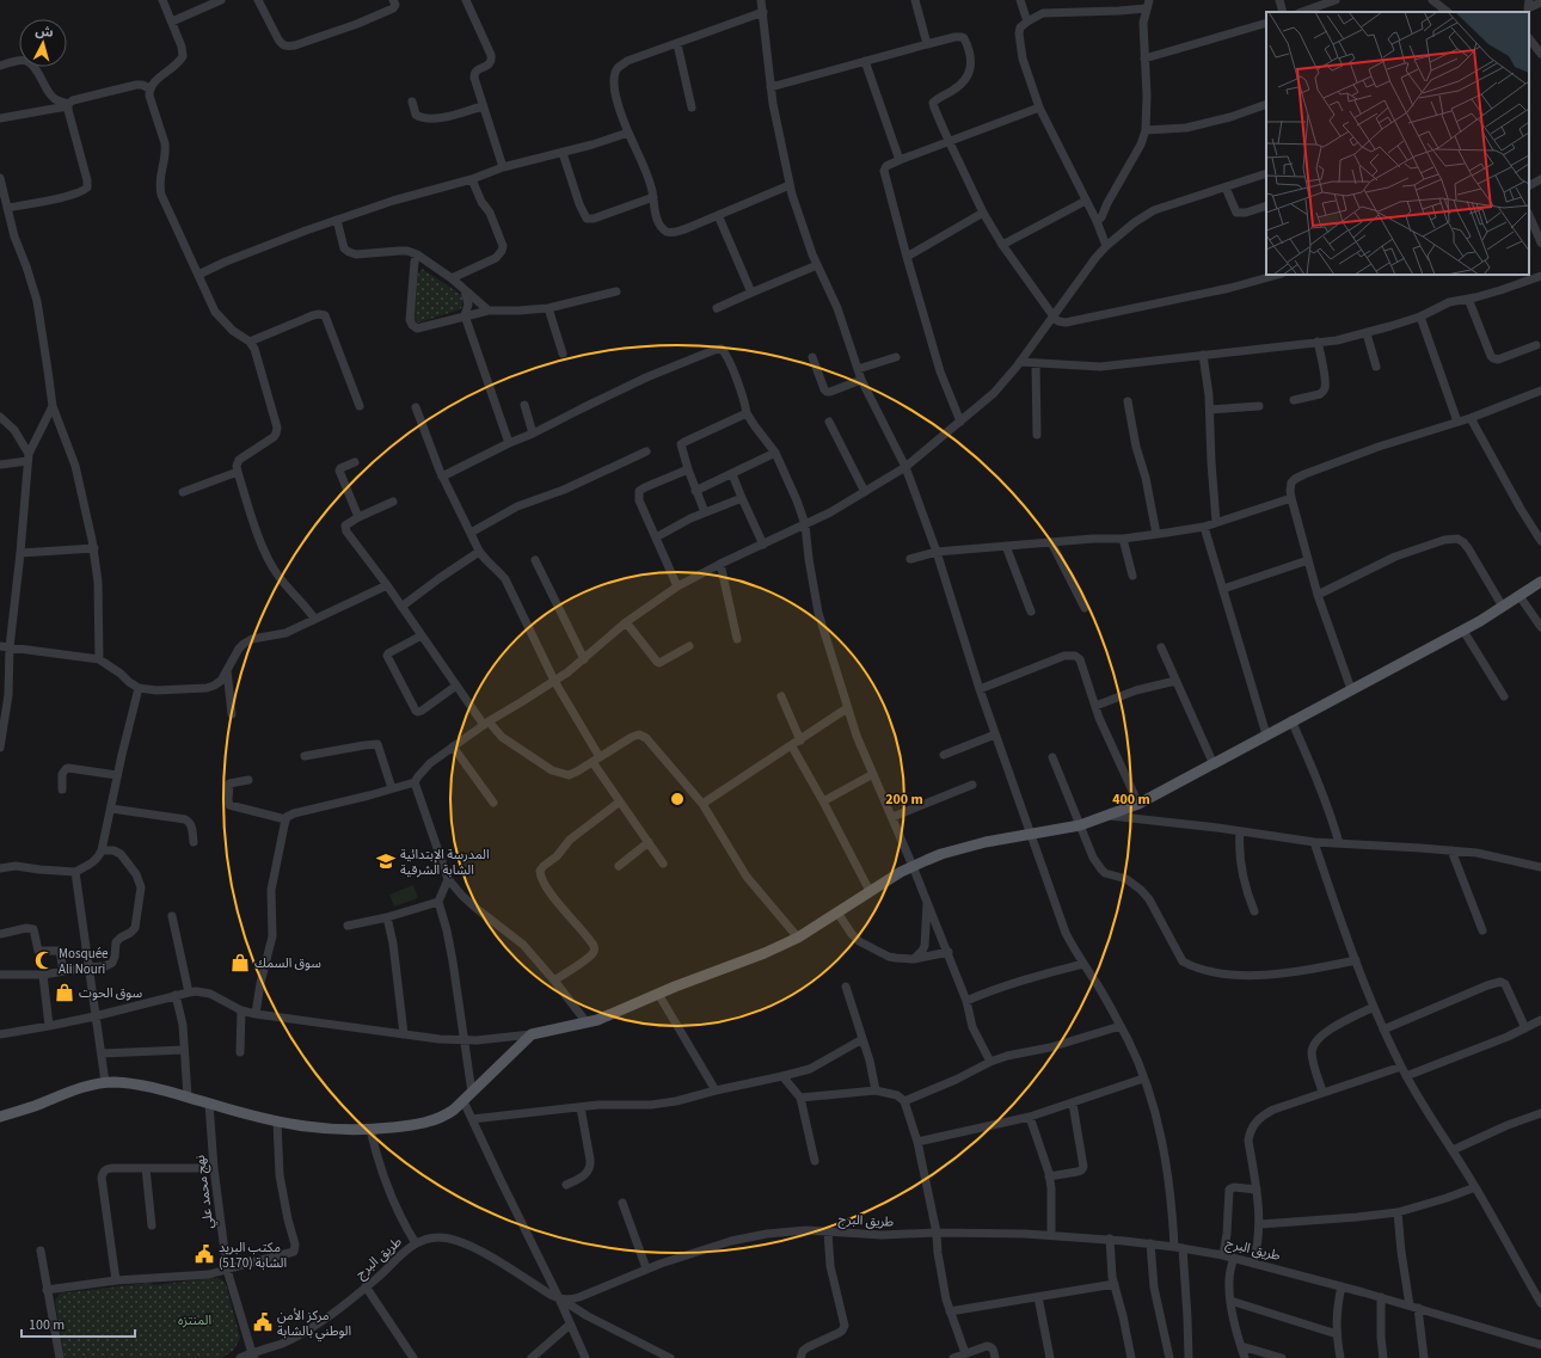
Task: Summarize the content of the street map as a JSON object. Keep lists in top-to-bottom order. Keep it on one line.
{"streets":{"street":["نهج محمد علي","طريق البرج"]},"crossings":[["نهج محمد علي","طريق البرج"]],"parks":["المنتزه"],"places":{"school or university":["المدرسة الإبتدائية الشابة الشرقية"],"mosque":["Mosquée Ali Nouri"],"shop":["سوق السمك","سوق الحوت"],"public building":["مكتب البريد الشابة (5170)","مركز الأمن الوطني بالشابة"]},"scale_bar":"100 m","north":"top","rings":["200 m","400 m"]}
